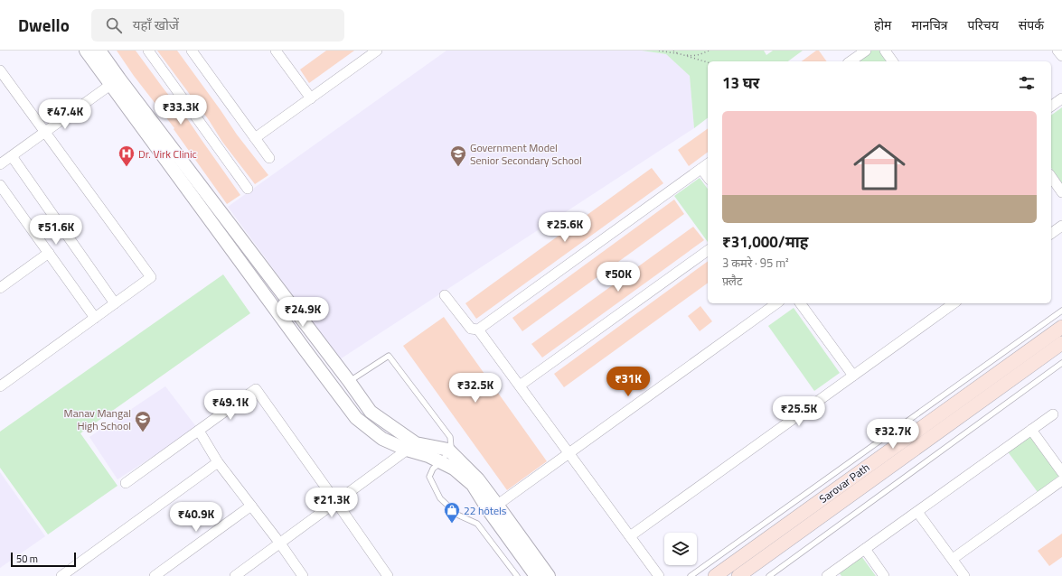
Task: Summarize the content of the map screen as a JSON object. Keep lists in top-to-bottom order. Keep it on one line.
{"streets":{"main road":["Sarovar Path"]},"places":{"hospital":["Dr. Virk Clinic"],"school or university":["Government Model Senior Secondary School","Manav Mangal High School"],"shop":["22 hôtels"]},"scale_bar":"50 m","page":{"header":"Dwello","search":"यहाँ खोजें","nav":["होम","मानचित्र","परिचय","संपर्क"],"heading":"13 घर","price":["₹33.3K","₹47.4K","₹25.6K","₹51.6K","₹50K","₹24.9K","₹31K","₹32.5K","₹49.1K","₹25.5K","₹32.7K","₹21.3K","₹40.9K"],"list":[{"name":"₹31,000/माह","note":"3 कमरे · 95 m² · फ़्लैट"}],"scale":"50 m"}}
